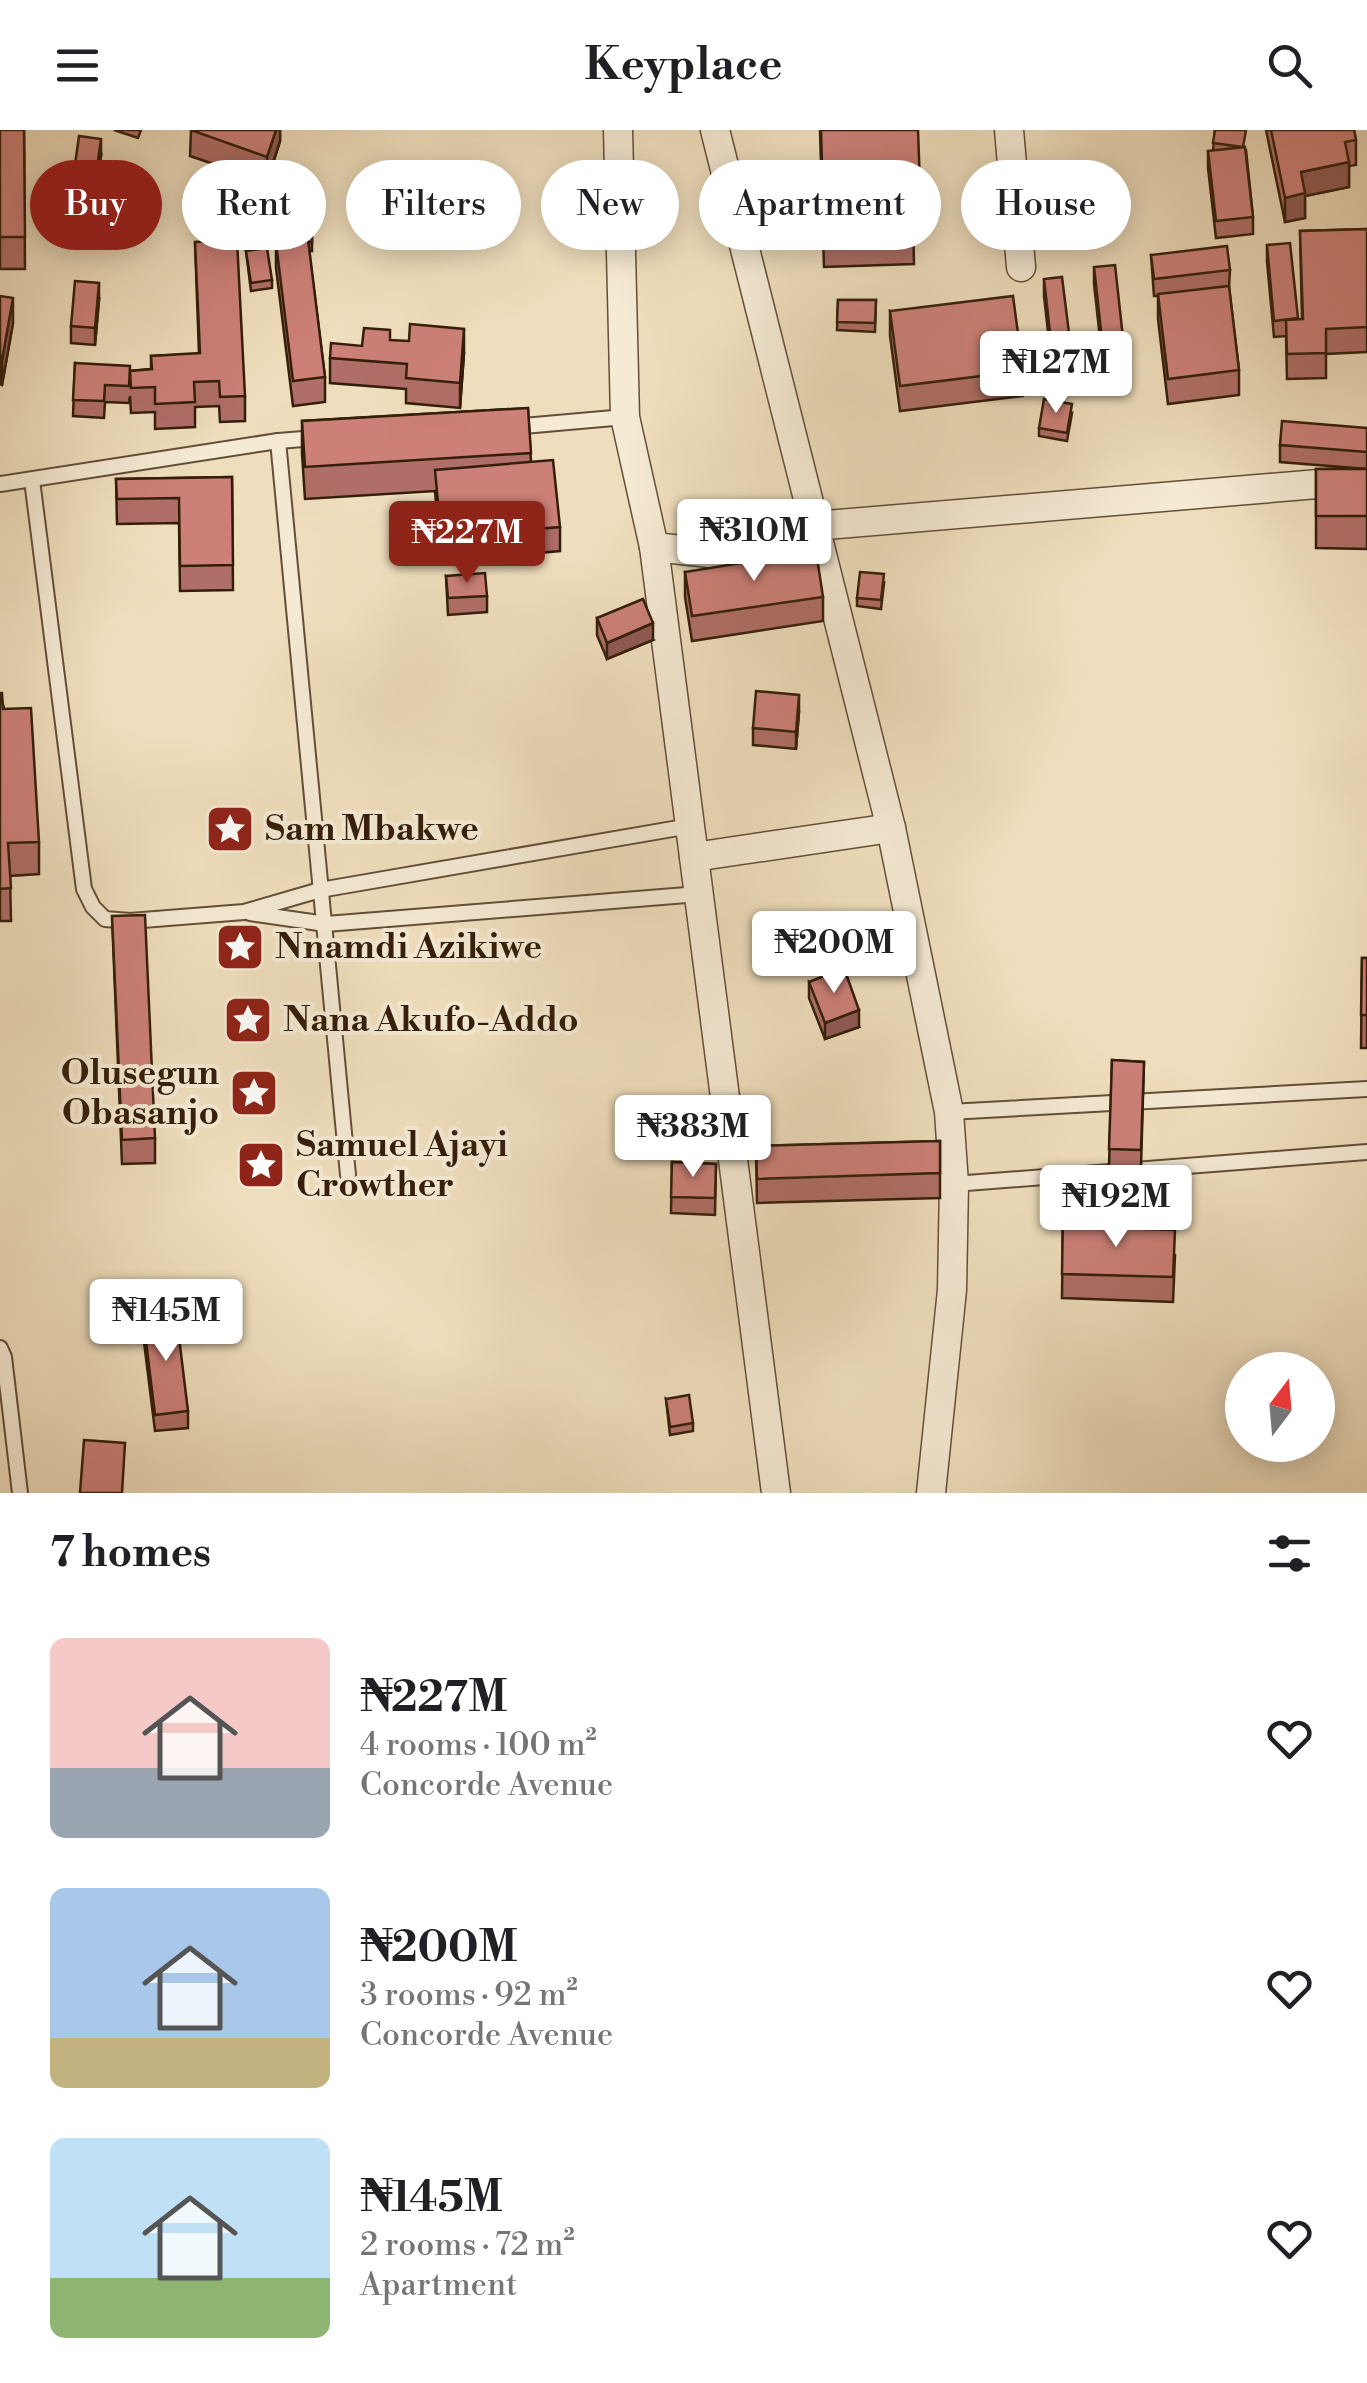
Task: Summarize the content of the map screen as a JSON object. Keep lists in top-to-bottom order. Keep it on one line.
{"places":{"place":["Sam Mbakwe","Nnamdi Azikiwe","Nana Akufo-Addo","Olusegun Obasanjo","Samuel Ajayi Crowther"]},"north":"top","page":{"header":"Keyplace","chip":["Buy","Rent","Filters","New","Apartment","House"],"price":["₦127M","₦310M","₦227M","₦200M","₦383M","₦192M","₦145M"],"heading":"7 homes","list":[{"name":"₦227M","note":"4 rooms · 100 m² · Concorde Avenue"},{"name":"₦200M","note":"3 rooms · 92 m² · Concorde Avenue"},{"name":"₦145M","note":"2 rooms · 72 m² · Apartment"}]}}
